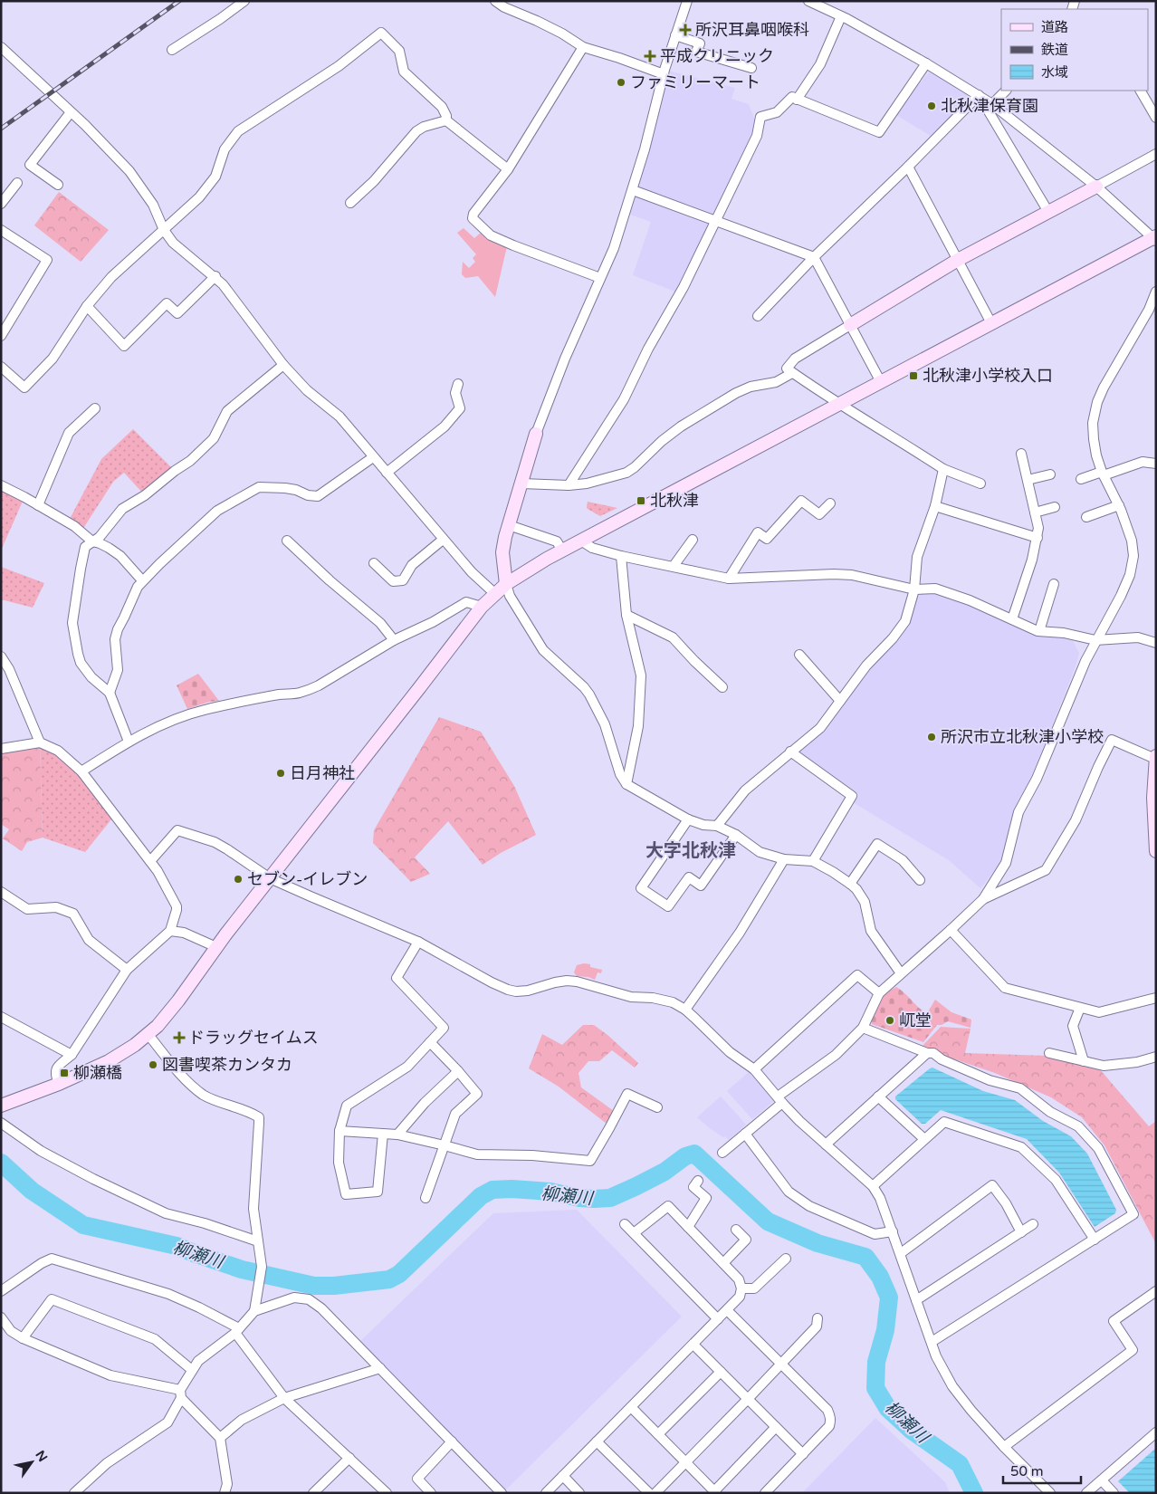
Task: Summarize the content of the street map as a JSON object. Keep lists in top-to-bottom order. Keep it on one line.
{"districts":["大字北秋津"],"water":["柳瀬川"],"places":{"health":["所沢耳鼻咽喉科","平成クリニック","ドラッグセイムス"],"other":["ファミリーマート","北秋津保育園","所沢市立北秋津小学校","日月神社","セブン-イレブン","屼堂","図書喫茶カンタカ"],"transit":["北秋津小学校入口","北秋津","柳瀬橋"]},"legend":["道路","鉄道","水域"],"scale_bar":"50 m","north":"top right"}
